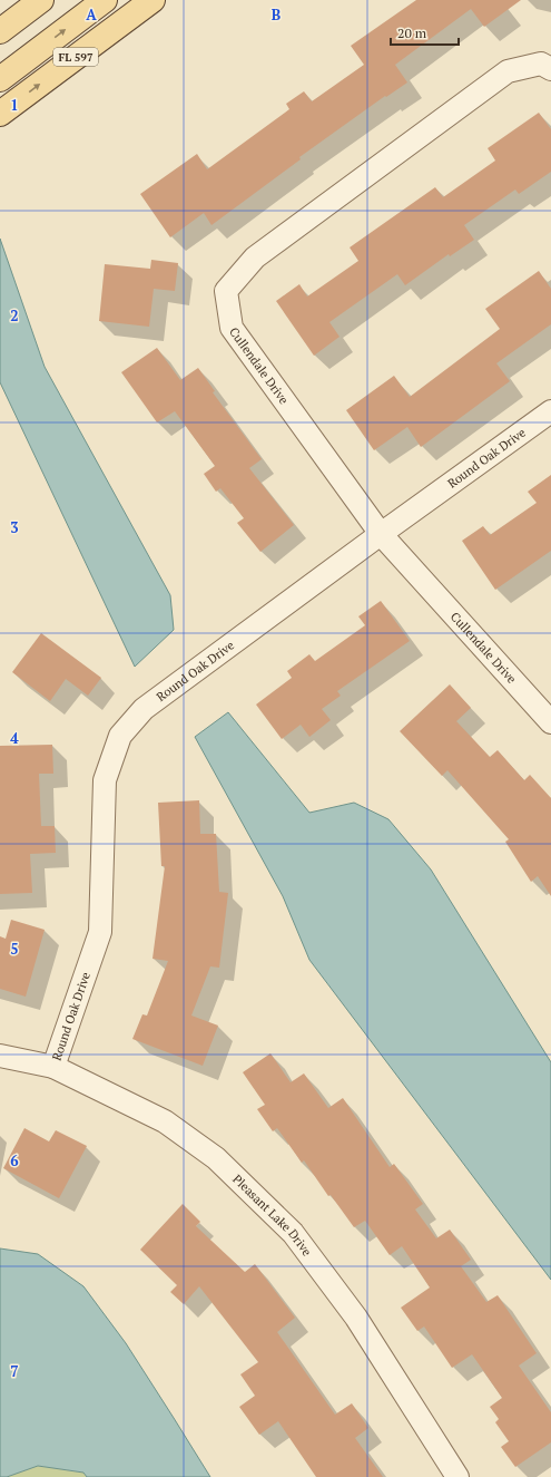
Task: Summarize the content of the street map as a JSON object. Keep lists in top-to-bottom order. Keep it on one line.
{"streets":{"main road":["FL 597"],"street":["Cullendale Drive","Round Oak Drive","Pleasant Lake Drive"]},"crossings":[["Cullendale Drive","Round Oak Drive"],["Round Oak Drive","Pleasant Lake Drive"]],"scale_bar":"20 m","grid":{"columns":["A","B"],"rows":["1","2","3","4","5","6","7"]}}
